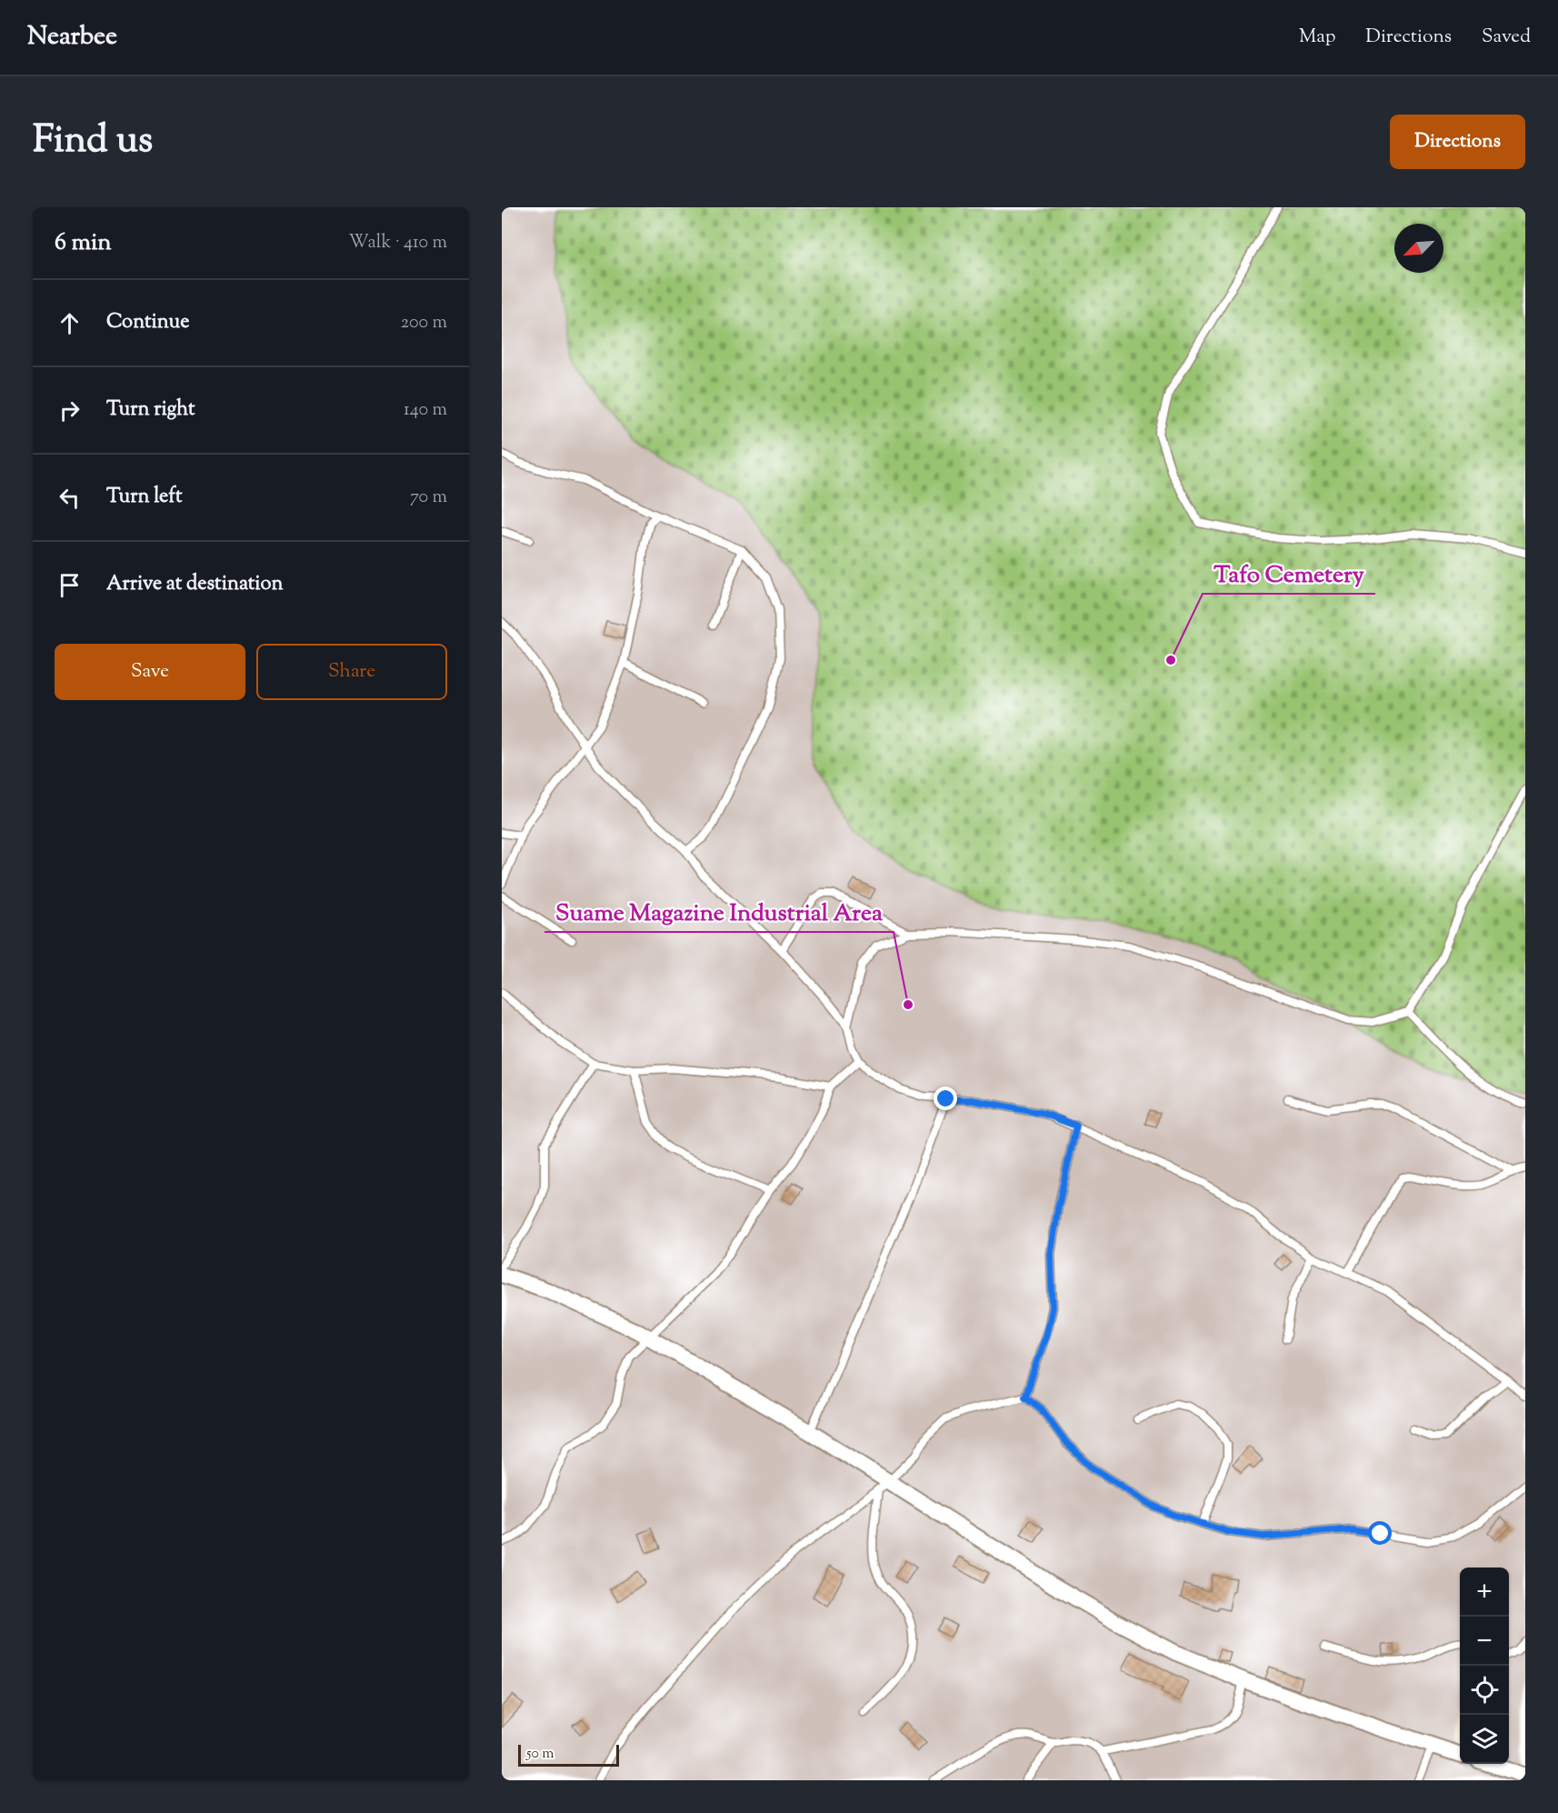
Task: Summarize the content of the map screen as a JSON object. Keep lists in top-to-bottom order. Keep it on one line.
{"places":["Tafo Cemetery","Suame Magazine Industrial Area"],"scale_bar":"50 m","north":"bottom left","page":{"header":"Nearbee","nav":["Map","Directions","Saved"],"title":"Find us","buttons":["Directions",["Save","Share"]],"heading":["6 min","Walk · 410 m"],"list":[["Continue","200 m"],["Turn right","140 m"],["Turn left","70 m"],"Arrive at destination"],"map_buttons":["+","−"],"scale":"50 m"}}
